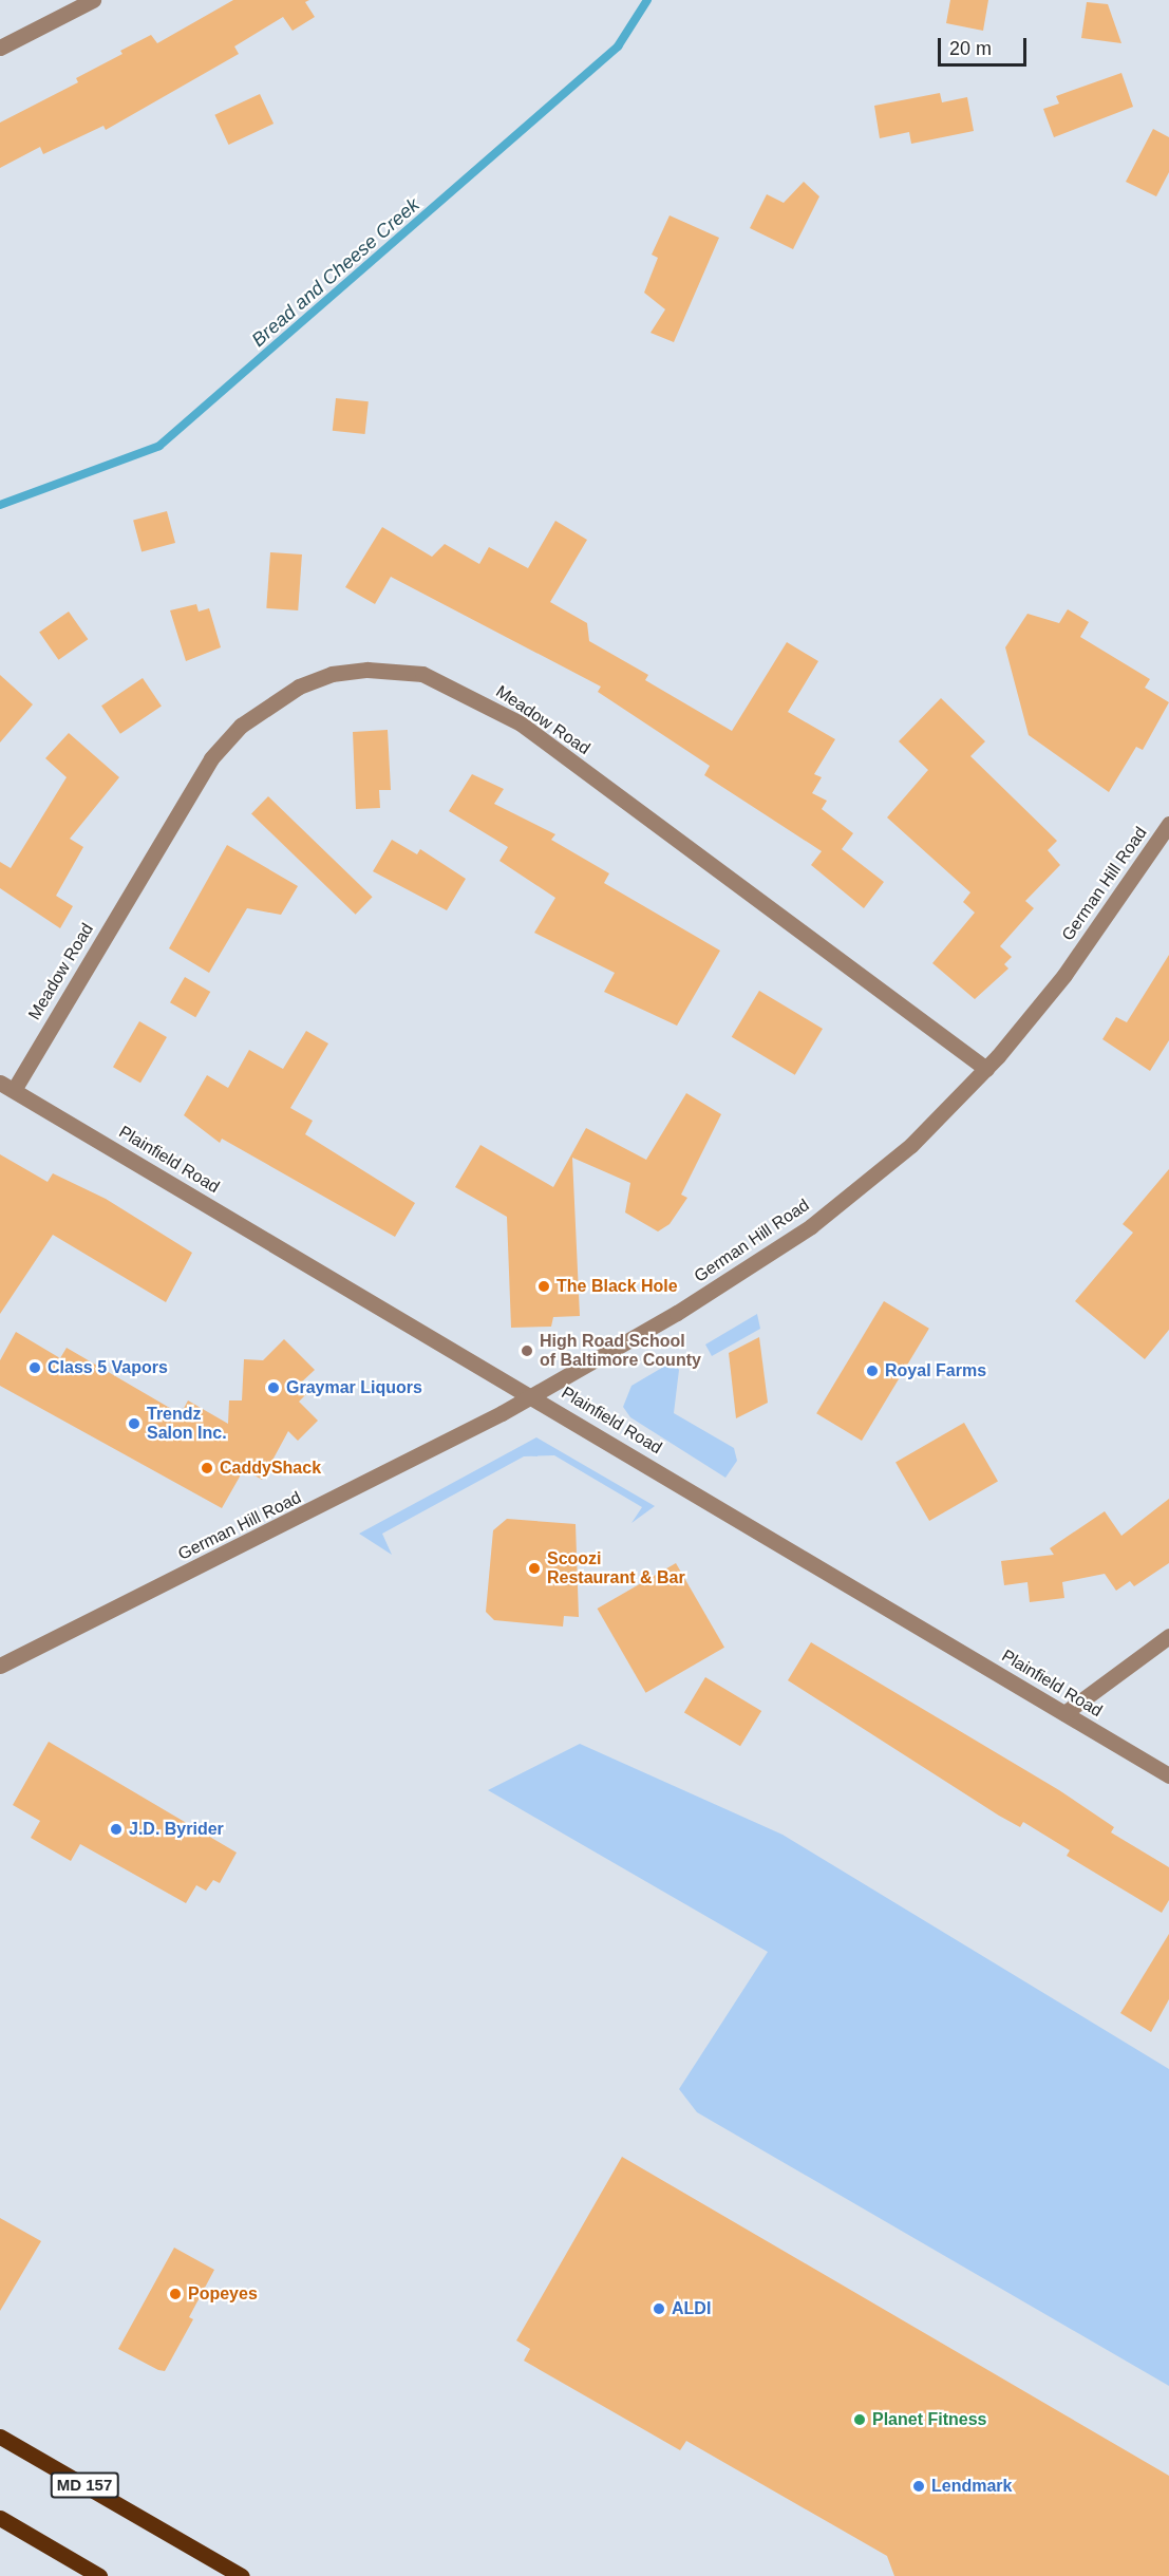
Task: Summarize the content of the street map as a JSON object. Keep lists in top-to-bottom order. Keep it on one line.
{"streets":{"main road":["MD 157"],"street":["Meadow Road","German Hill Road","Plainfield Road"]},"crossings":[["Meadow Road","German Hill Road"],["Meadow Road","Plainfield Road"],["German Hill Road","Plainfield Road"]],"water":["Bread and Cheese Creek"],"places":["The Black Hole","High Road School of Baltimore County","Class 5 Vapors","Royal Farms","Graymar Liquors","Trendz Salon Inc.","CaddyShack","Scoozi Restaurant & Bar","J.D. Byrider","Popeyes","ALDI","Planet Fitness","Lendmark"],"scale_bar":"20 m"}
